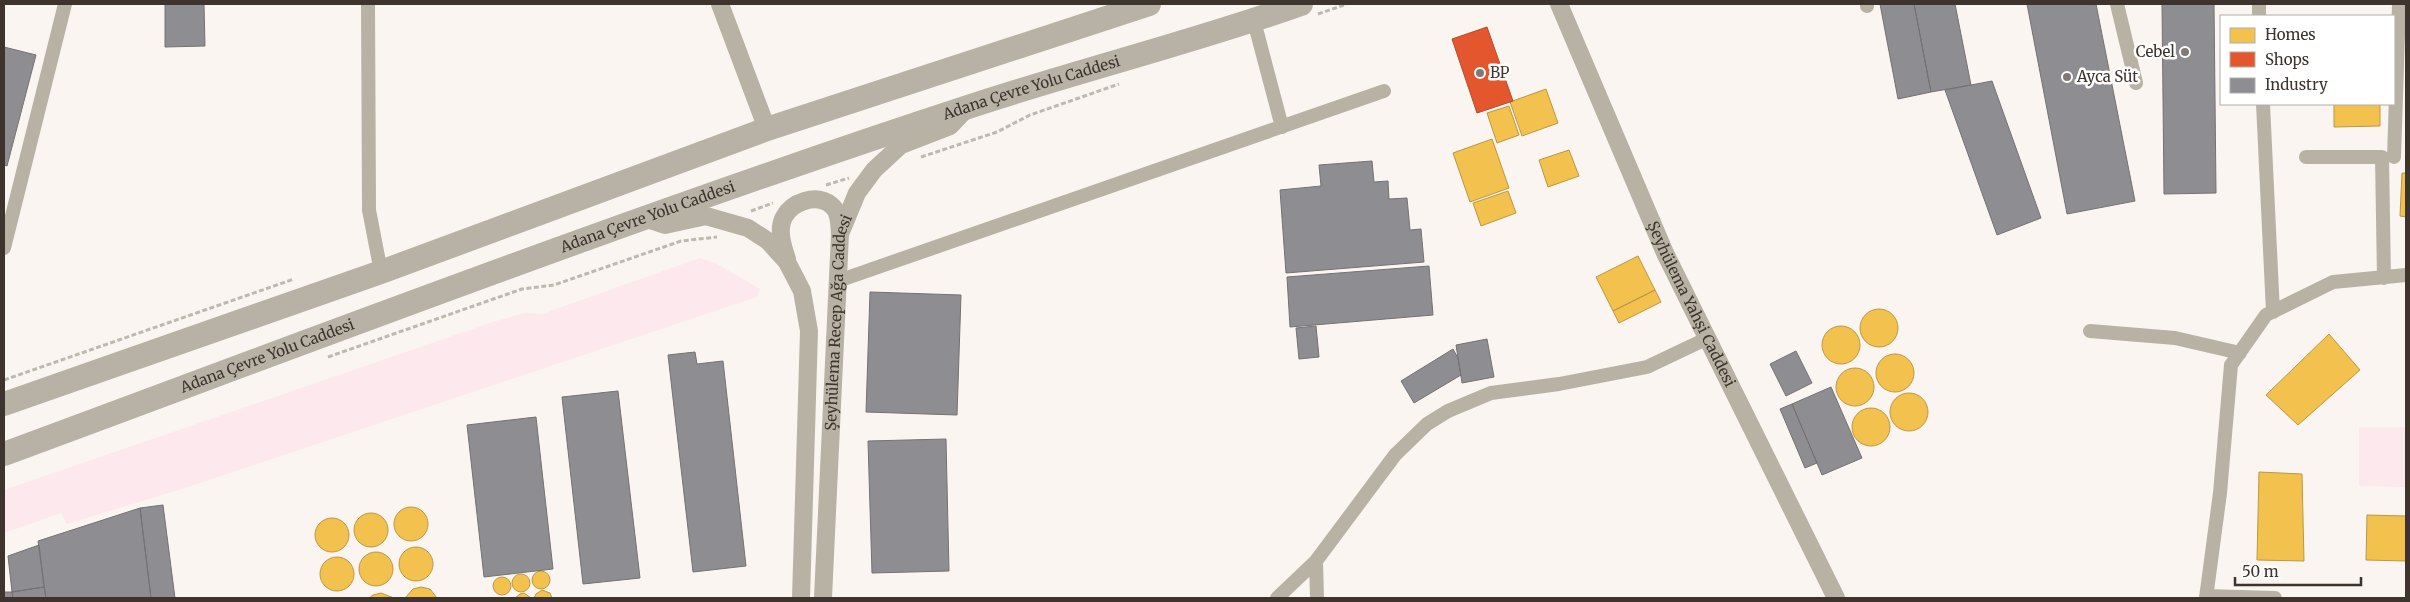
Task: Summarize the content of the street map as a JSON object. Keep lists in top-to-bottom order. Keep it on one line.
{"streets":{"highway":["Adana Çevre Yolu Caddesi"],"street":["Şeyhülema Yahşi Caddesi","Şeyhülema Recep Ağa Caddesi"]},"crossings":[["Adana Çevre Yolu Caddesi","Şeyhülema Recep Ağa Caddesi"]],"places":["Cebel","BP","Ayca Süt"],"legend":["Homes","Shops","Industry"],"scale_bar":"50 m"}
